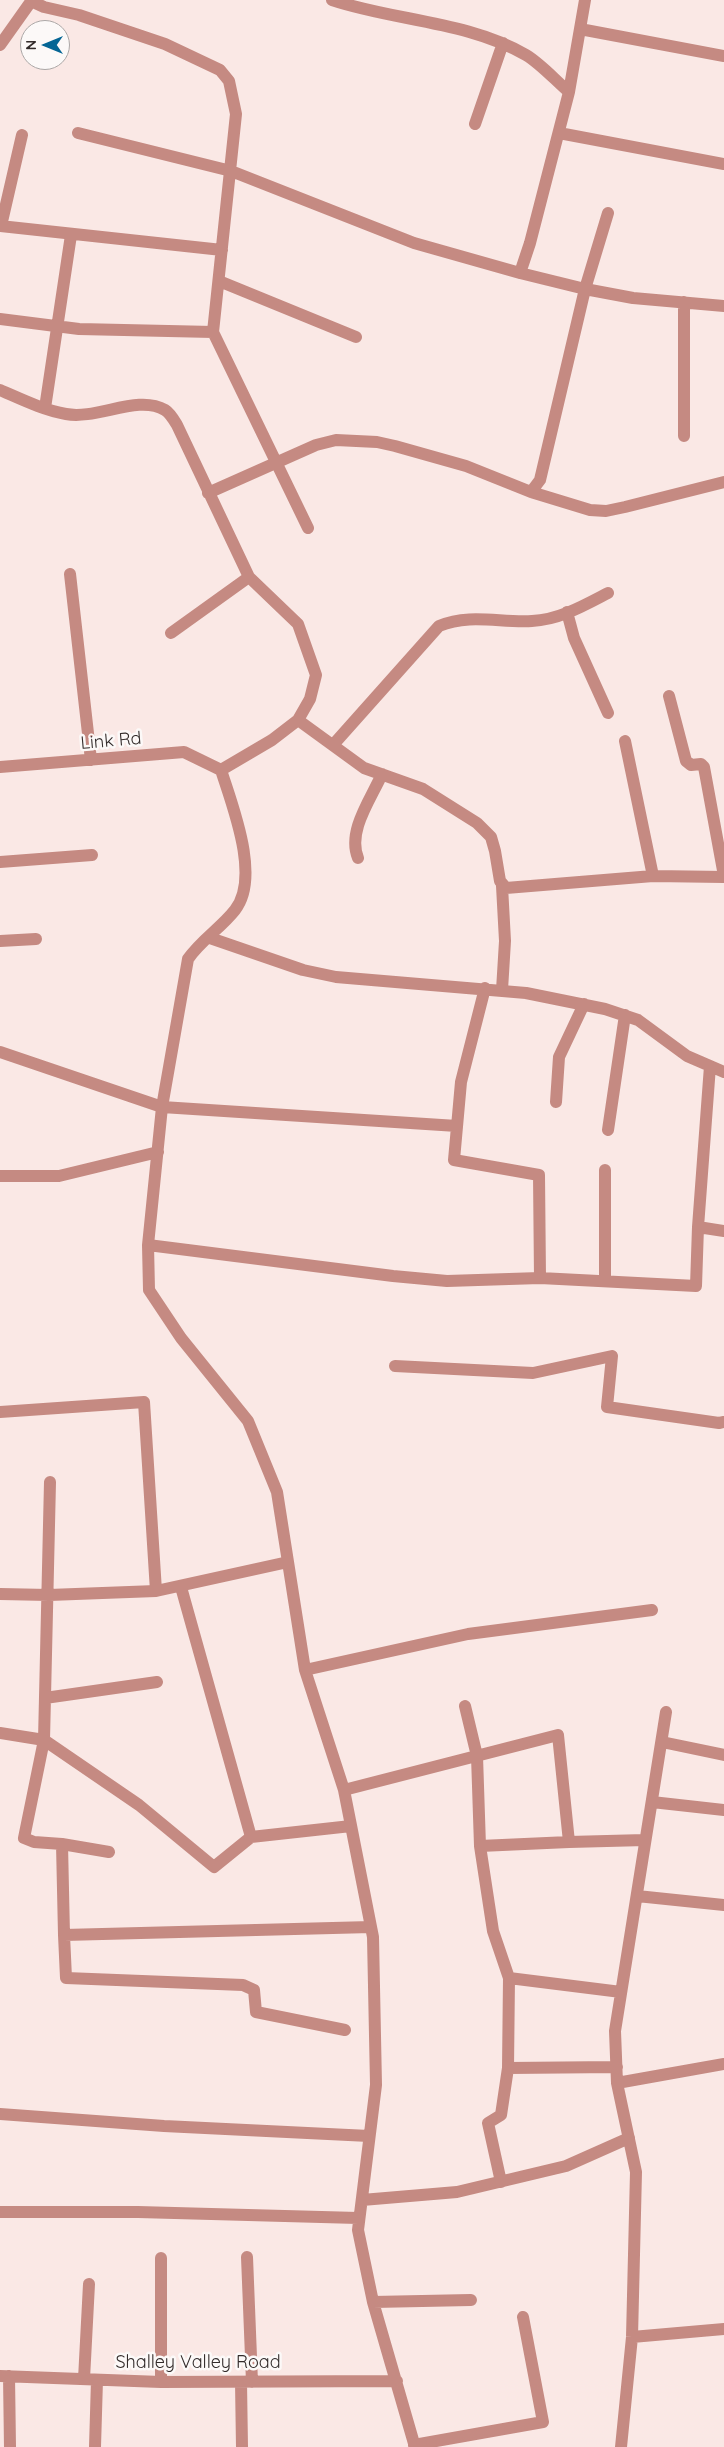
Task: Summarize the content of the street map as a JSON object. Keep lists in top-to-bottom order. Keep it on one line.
{"streets":{"street":["Link Rd","Shalley Valley Road"]},"north":"left"}
